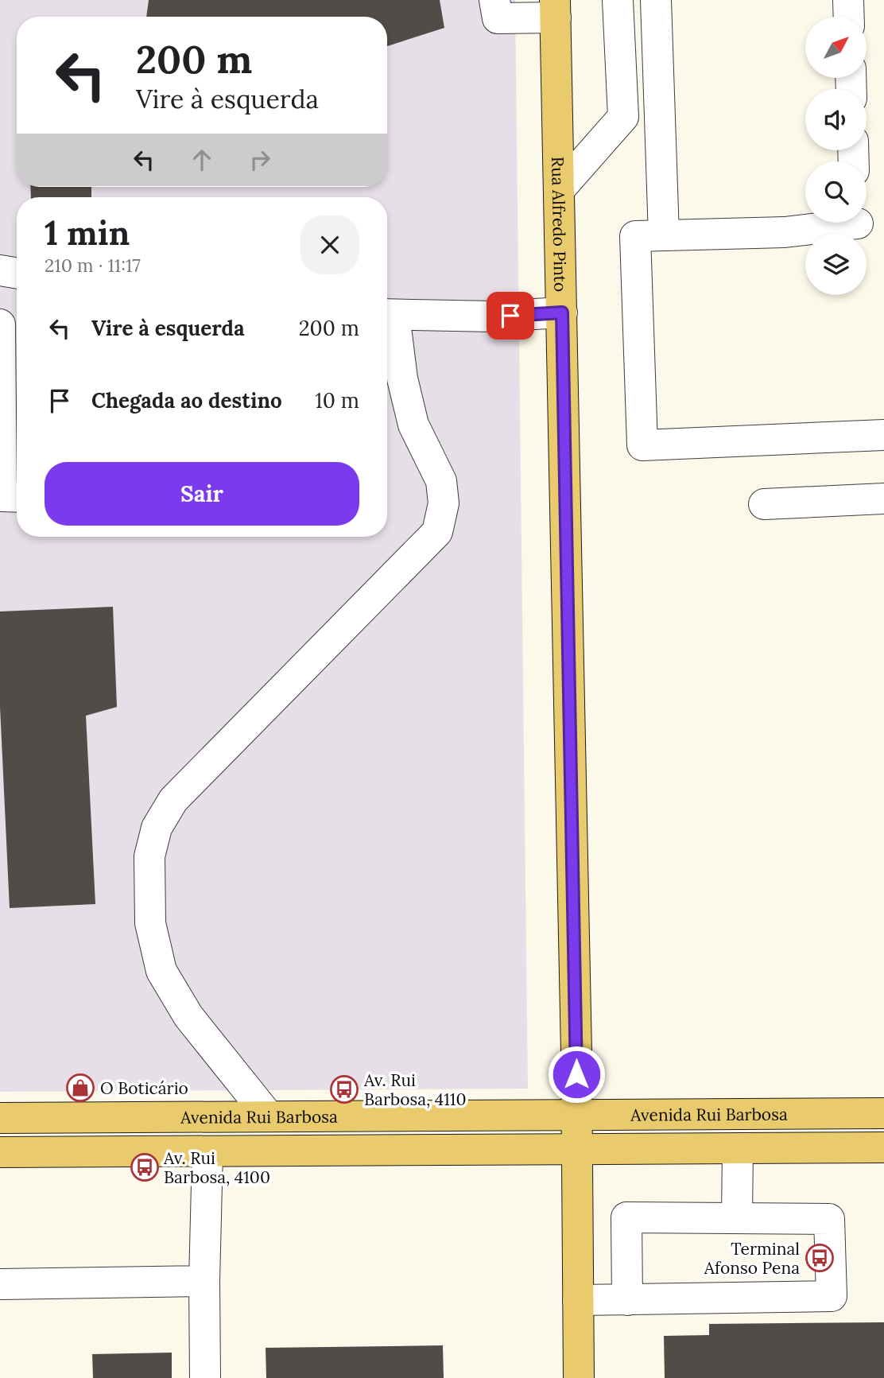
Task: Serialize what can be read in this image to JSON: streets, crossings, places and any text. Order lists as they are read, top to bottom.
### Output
{
  "streets": {
    "main road": ["Rua Alfredo Pinto", "Avenida Rui Barbosa"]
  },
  "crossings": [
    ["Rua Alfredo Pinto", "Avenida Rui Barbosa"]
  ],
  "places": {
    "shop": ["O Boticário"],
    "bus stop": ["Av. Rui Barbosa, 4110", "Av. Rui Barbosa, 4100", "Terminal Afonso Pena"]
  },
  "north": "top right",
  "page": {
    "turn": ["200 m", "Vire à esquerda"],
    "heading": ["1 min", "210 m · 11:17"],
    "list": [
      {
        "name": "Vire à esquerda",
        "value": "200 m"
      },
      {
        "name": "Chegada ao destino",
        "value": "10 m"
      }
    ],
    "buttons": "Sair"
  }
}
